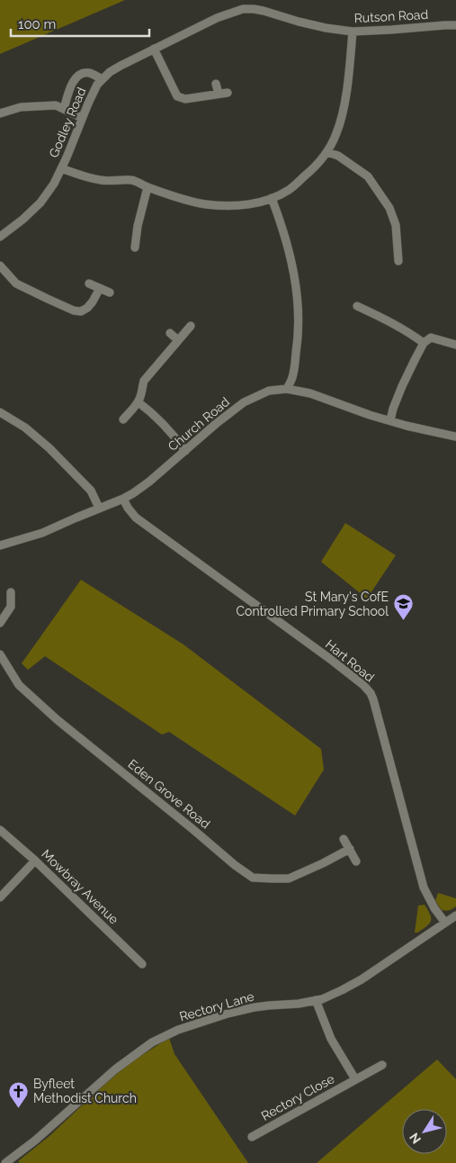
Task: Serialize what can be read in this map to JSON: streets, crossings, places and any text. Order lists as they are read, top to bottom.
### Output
{
  "streets": {
    "street": [
      "Rutson Road",
      "Godley Road",
      "Church Road",
      "Hart Road",
      "Eden Grove Road",
      "Mowbray Avenue",
      "Rectory Lane",
      "Rectory Close"
    ]
  },
  "crossings": [
    ["Rutson Road", "Godley Road"],
    ["Church Road", "Hart Road"],
    ["Hart Road", "Rectory Lane"],
    ["Rectory Lane", "Rectory Close"]
  ],
  "places": {
    "school or university": ["St Mary's CofE Controlled Primary School"],
    "church": ["Byfleet Methodist Church"]
  },
  "scale_bar": "100 m",
  "north": "bottom left"
}
